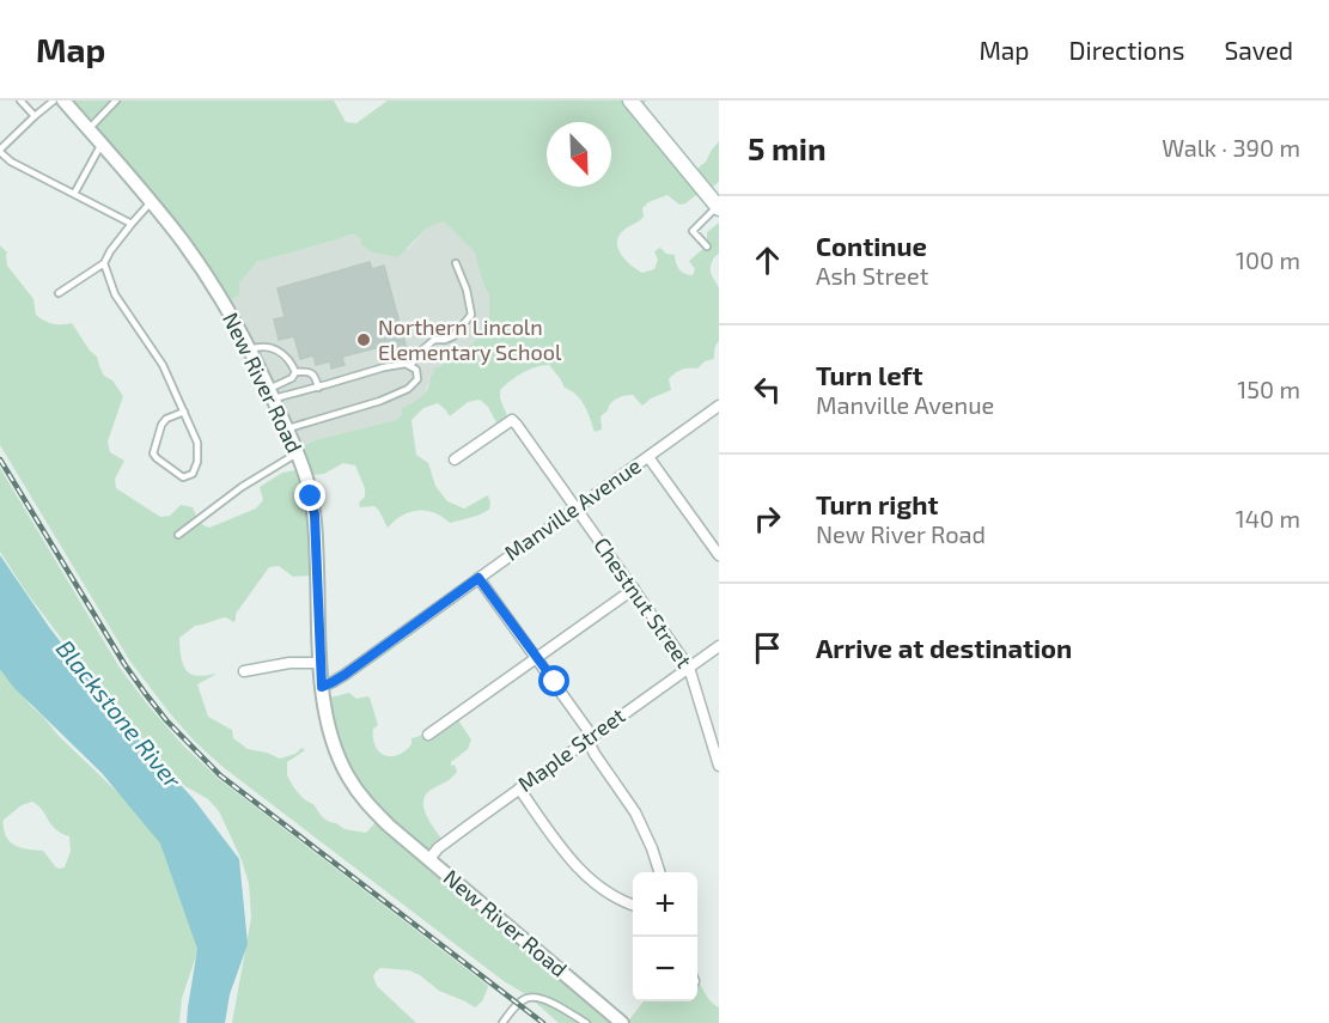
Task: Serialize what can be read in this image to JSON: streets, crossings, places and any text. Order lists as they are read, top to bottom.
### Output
{
  "streets": {
    "street": [
      "New River Road",
      "Manville Avenue",
      "Chestnut Street",
      "Maple Street"
    ]
  },
  "crossings": [
    ["New River Road", "Manville Avenue"],
    ["New River Road", "Maple Street"],
    ["Manville Avenue", "Chestnut Street"],
    ["Chestnut Street", "Maple Street"]
  ],
  "water": ["Blackstone River"],
  "places": ["Northern Lincoln Elementary School"],
  "north": "bottom right",
  "page": {
    "header": "Map",
    "nav": ["Map", "Directions", "Saved"],
    "heading": ["5 min", "Walk · 390 m"],
    "list": [
      ["Continue", "Ash Street", "100 m"],
      ["Turn left", "Manville Avenue", "150 m"],
      ["Turn right", "New River Road", "140 m"],
      "Arrive at destination"
    ],
    "map_buttons": ["+", "−"]
  }
}
